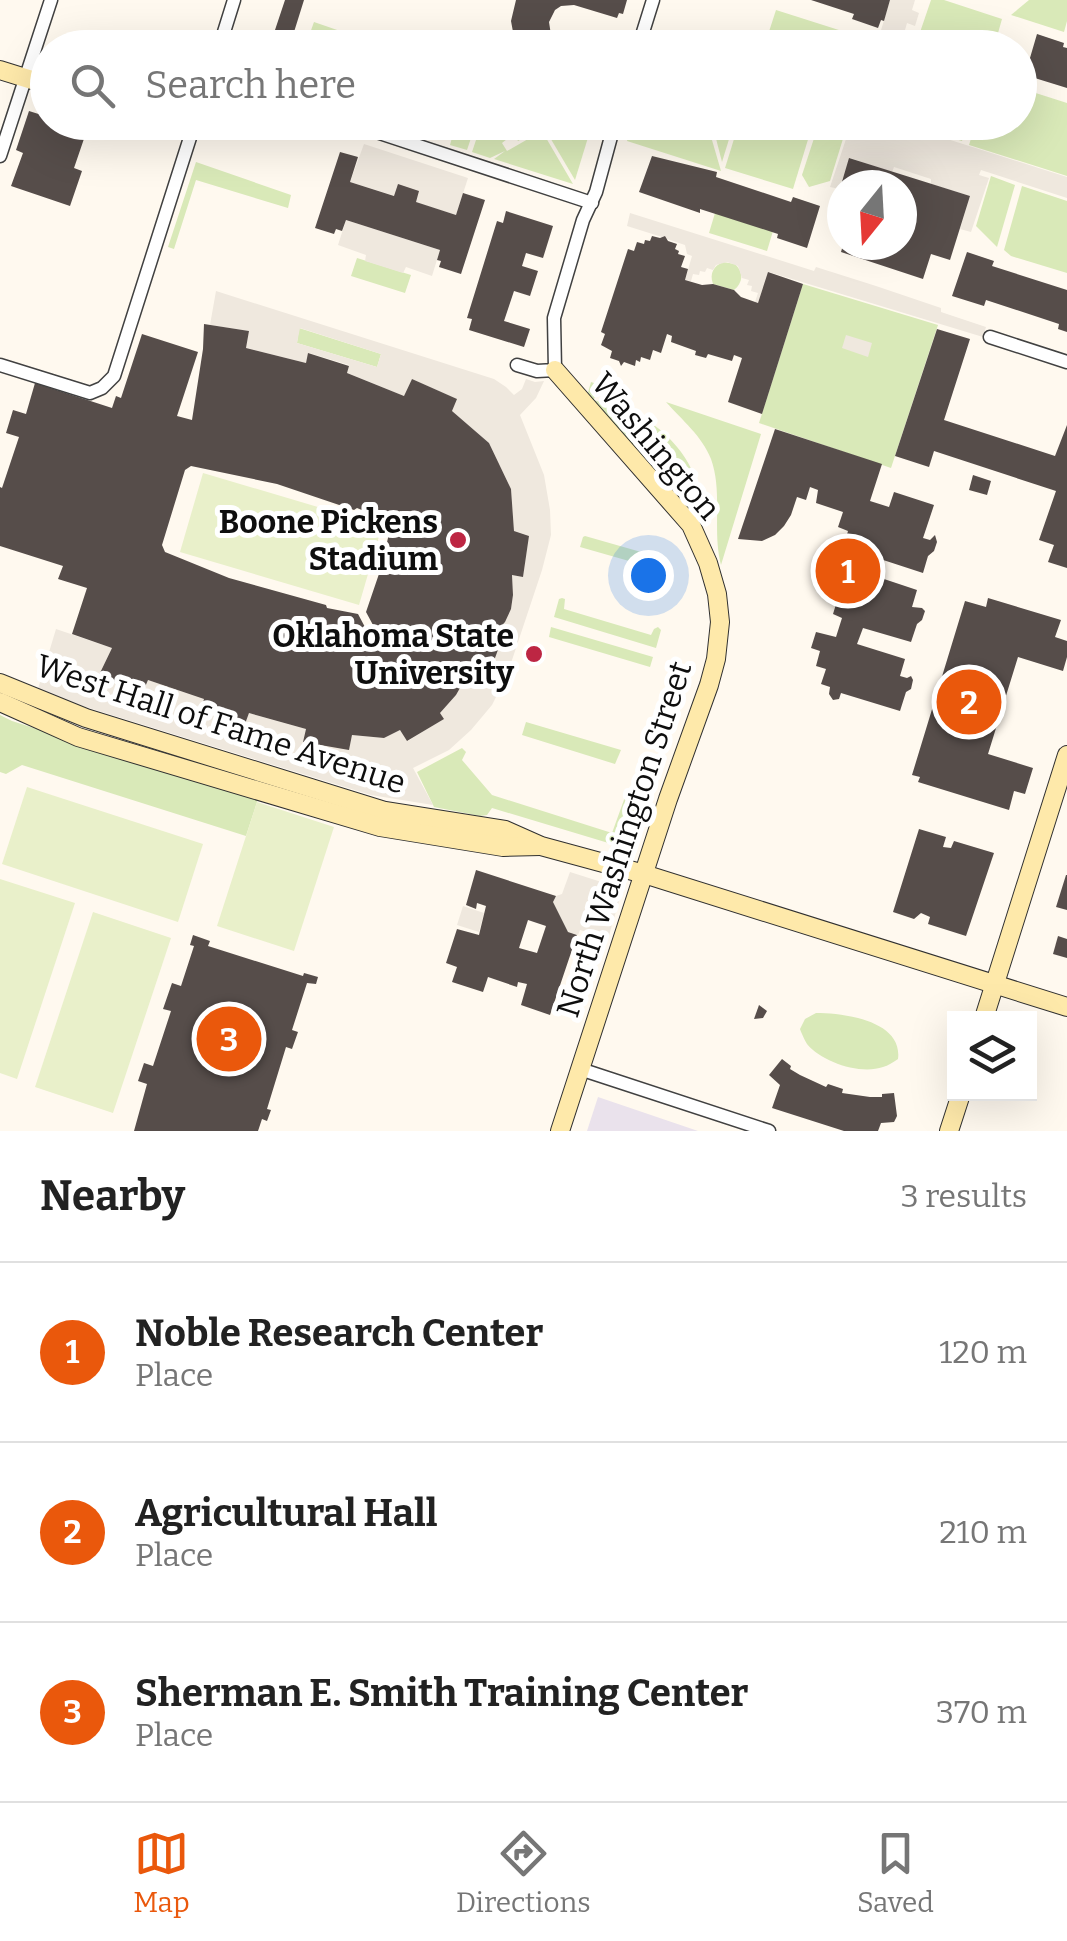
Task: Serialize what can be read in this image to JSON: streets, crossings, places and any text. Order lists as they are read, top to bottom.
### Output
{
  "streets": {
    "main road": ["Washington", "West Hall of Fame Avenue", "North Washington Street"]
  },
  "crossings": [
    ["Washington", "North Washington Street"],
    ["West Hall of Fame Avenue", "North Washington Street"]
  ],
  "places": ["Boone Pickens Stadium", "Oklahoma State University"],
  "north": "bottom",
  "page": {
    "search": "Search here",
    "pins": ["1", "2", "3"],
    "heading": ["Nearby", "3 results"],
    "list": [
      {
        "mark": "1",
        "name": "Noble Research Center",
        "note": "Place",
        "value": "120 m"
      },
      {
        "mark": "2",
        "name": "Agricultural Hall",
        "note": "Place",
        "value": "210 m"
      },
      {
        "mark": "3",
        "name": "Sherman E. Smith Training Center",
        "note": "Place",
        "value": "370 m"
      }
    ],
    "nav": ["Map", "Directions", "Saved"]
  }
}
